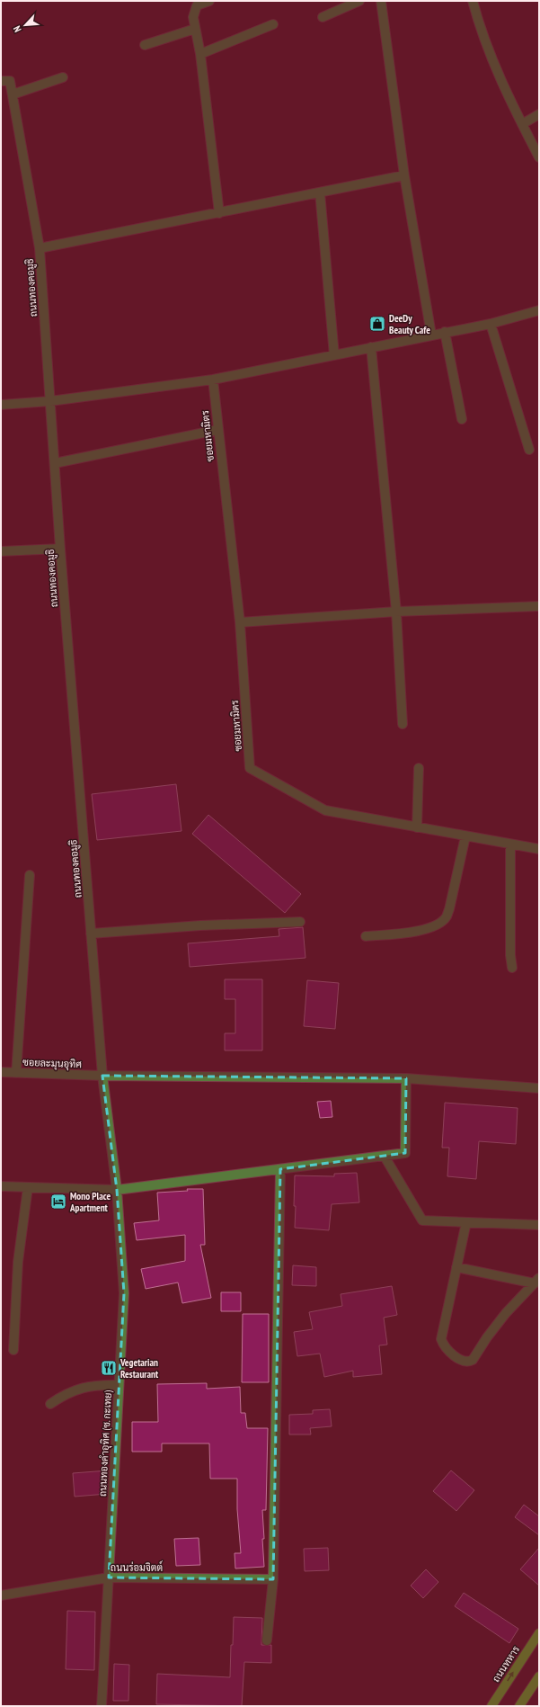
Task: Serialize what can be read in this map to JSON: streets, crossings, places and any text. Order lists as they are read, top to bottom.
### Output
{
  "streets": {
    "main road": ["ถนนทหาร"],
    "street": [
      "ถนนทองคอมูธิ",
      "ซอยมหามิตร",
      "ซอยละมุนอุทิศ",
      "ถนนทองคำอุทิศ (ซ. กะเทย)",
      "ถนนร่อมจิตต์"
    ]
  },
  "crossings": [
    ["ถนนทองคอมูธิ", "ซอยละมุนอุทิศ"],
    ["ถนนทองคอมูธิ", "ถนนทองคำอุทิศ (ซ. กะเทย)"],
    ["ซอยละมุนอุทิศ", "ถนนทองคำอุทิศ (ซ. กะเทย)"],
    ["ถนนทองคำอุทิศ (ซ. กะเทย)", "ถนนร่อมจิตต์"]
  ],
  "places": {
    "shop": ["DeeDy Beauty Cafe"],
    "hotel": ["Mono Place Apartment"],
    "restaurant": ["Vegetarian Restaurant"]
  },
  "north": "bottom left"
}
